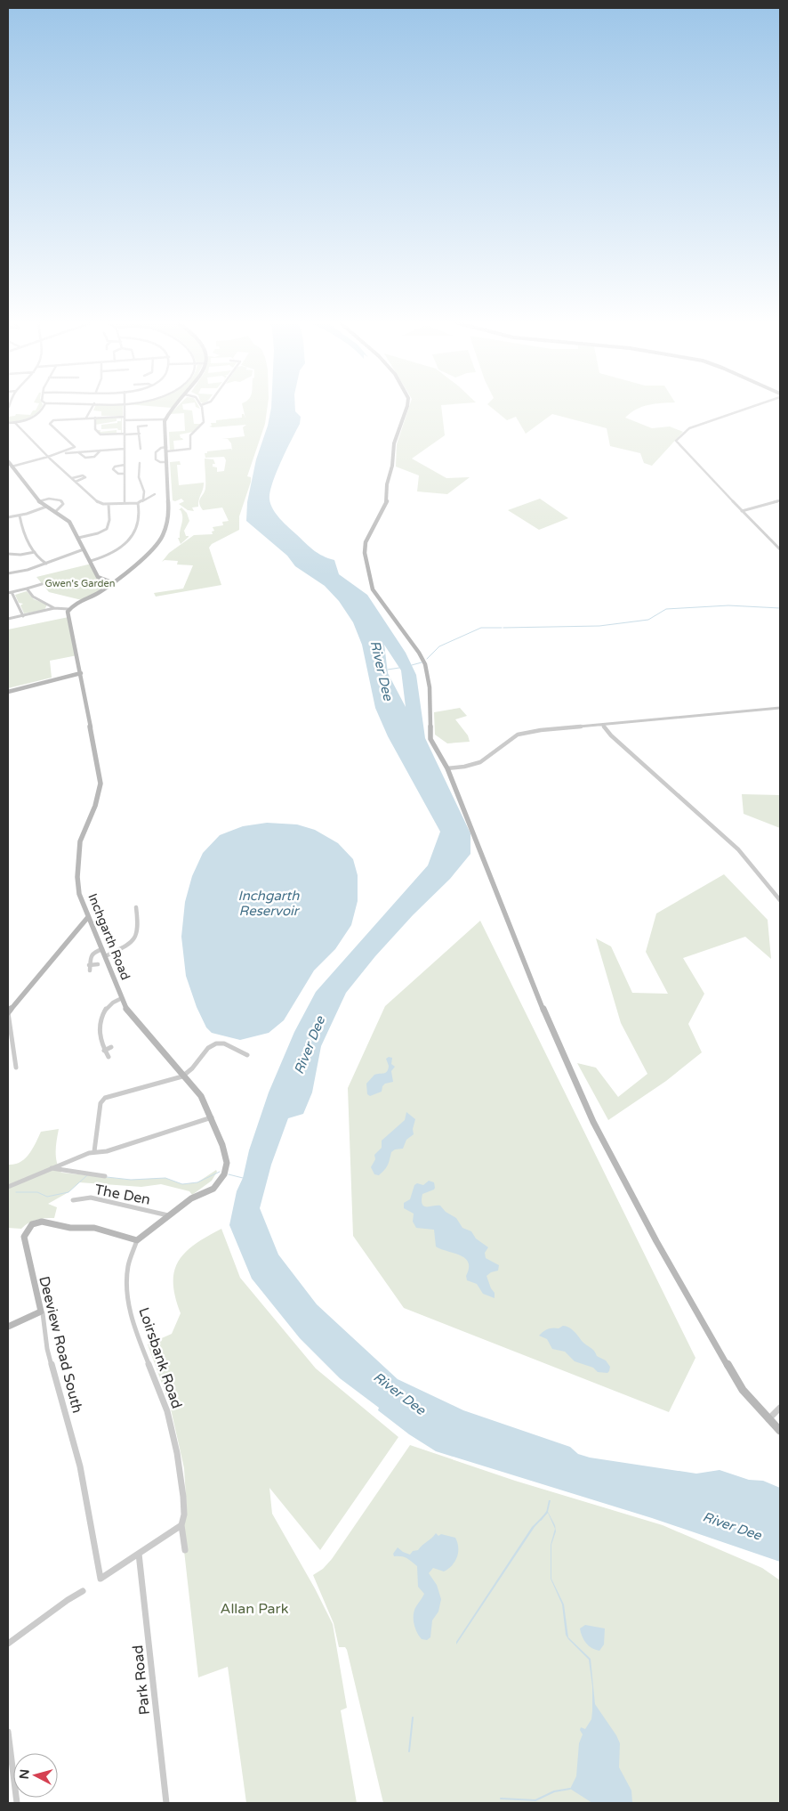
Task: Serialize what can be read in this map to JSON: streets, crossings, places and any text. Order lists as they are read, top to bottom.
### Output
{
  "streets": {
    "street": [
      "Inchgarth Road",
      "The Den",
      "Deeview Road South",
      "Loirsbank Road",
      "Park Road"
    ]
  },
  "crossings": [
    ["Inchgarth Road", "The Den"],
    ["Deeview Road South", "Loirsbank Road"],
    ["Deeview Road South", "Park Road"]
  ],
  "water": ["River Dee", "Inchgarth Reservoir"],
  "parks": ["Gwen's Garden", "Allan Park"],
  "north": "left"
}
